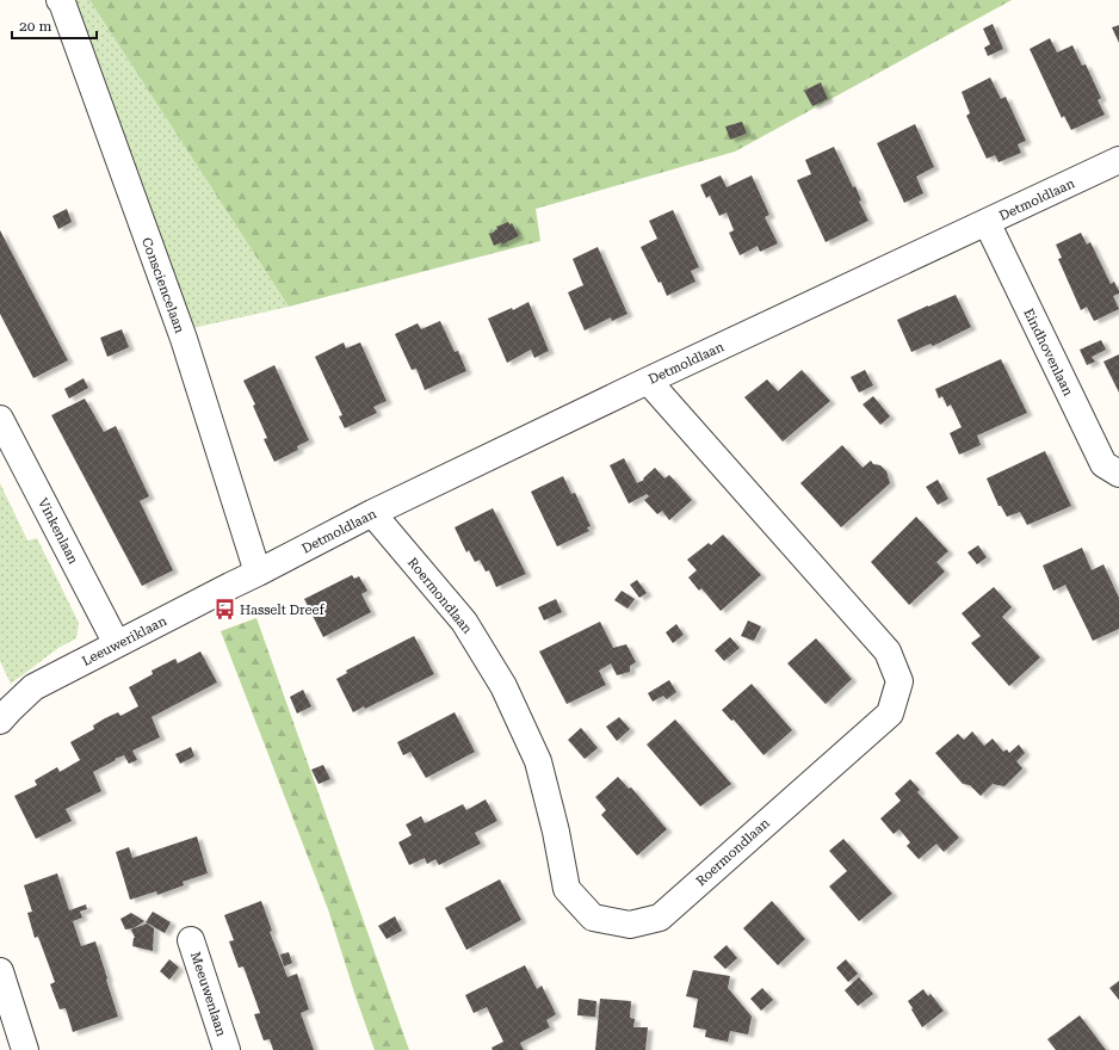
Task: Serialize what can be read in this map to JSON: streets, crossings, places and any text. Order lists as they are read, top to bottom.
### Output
{
  "streets": {
    "street": [
      "Detmoldlaan",
      "Consciencelaan",
      "Eindhovenlaan",
      "Vinkenlaan",
      "Roermondlaan",
      "Leeuweriklaan",
      "Meeuwenlaan"
    ]
  },
  "crossings": [
    ["Detmoldlaan", "Consciencelaan"],
    ["Detmoldlaan", "Eindhovenlaan"],
    ["Detmoldlaan", "Roermondlaan"],
    ["Detmoldlaan", "Leeuweriklaan"],
    ["Consciencelaan", "Leeuweriklaan"],
    ["Vinkenlaan", "Leeuweriklaan"]
  ],
  "places": {
    "bus stop": ["Hasselt Dreef"]
  },
  "scale_bar": "20 m"
}
